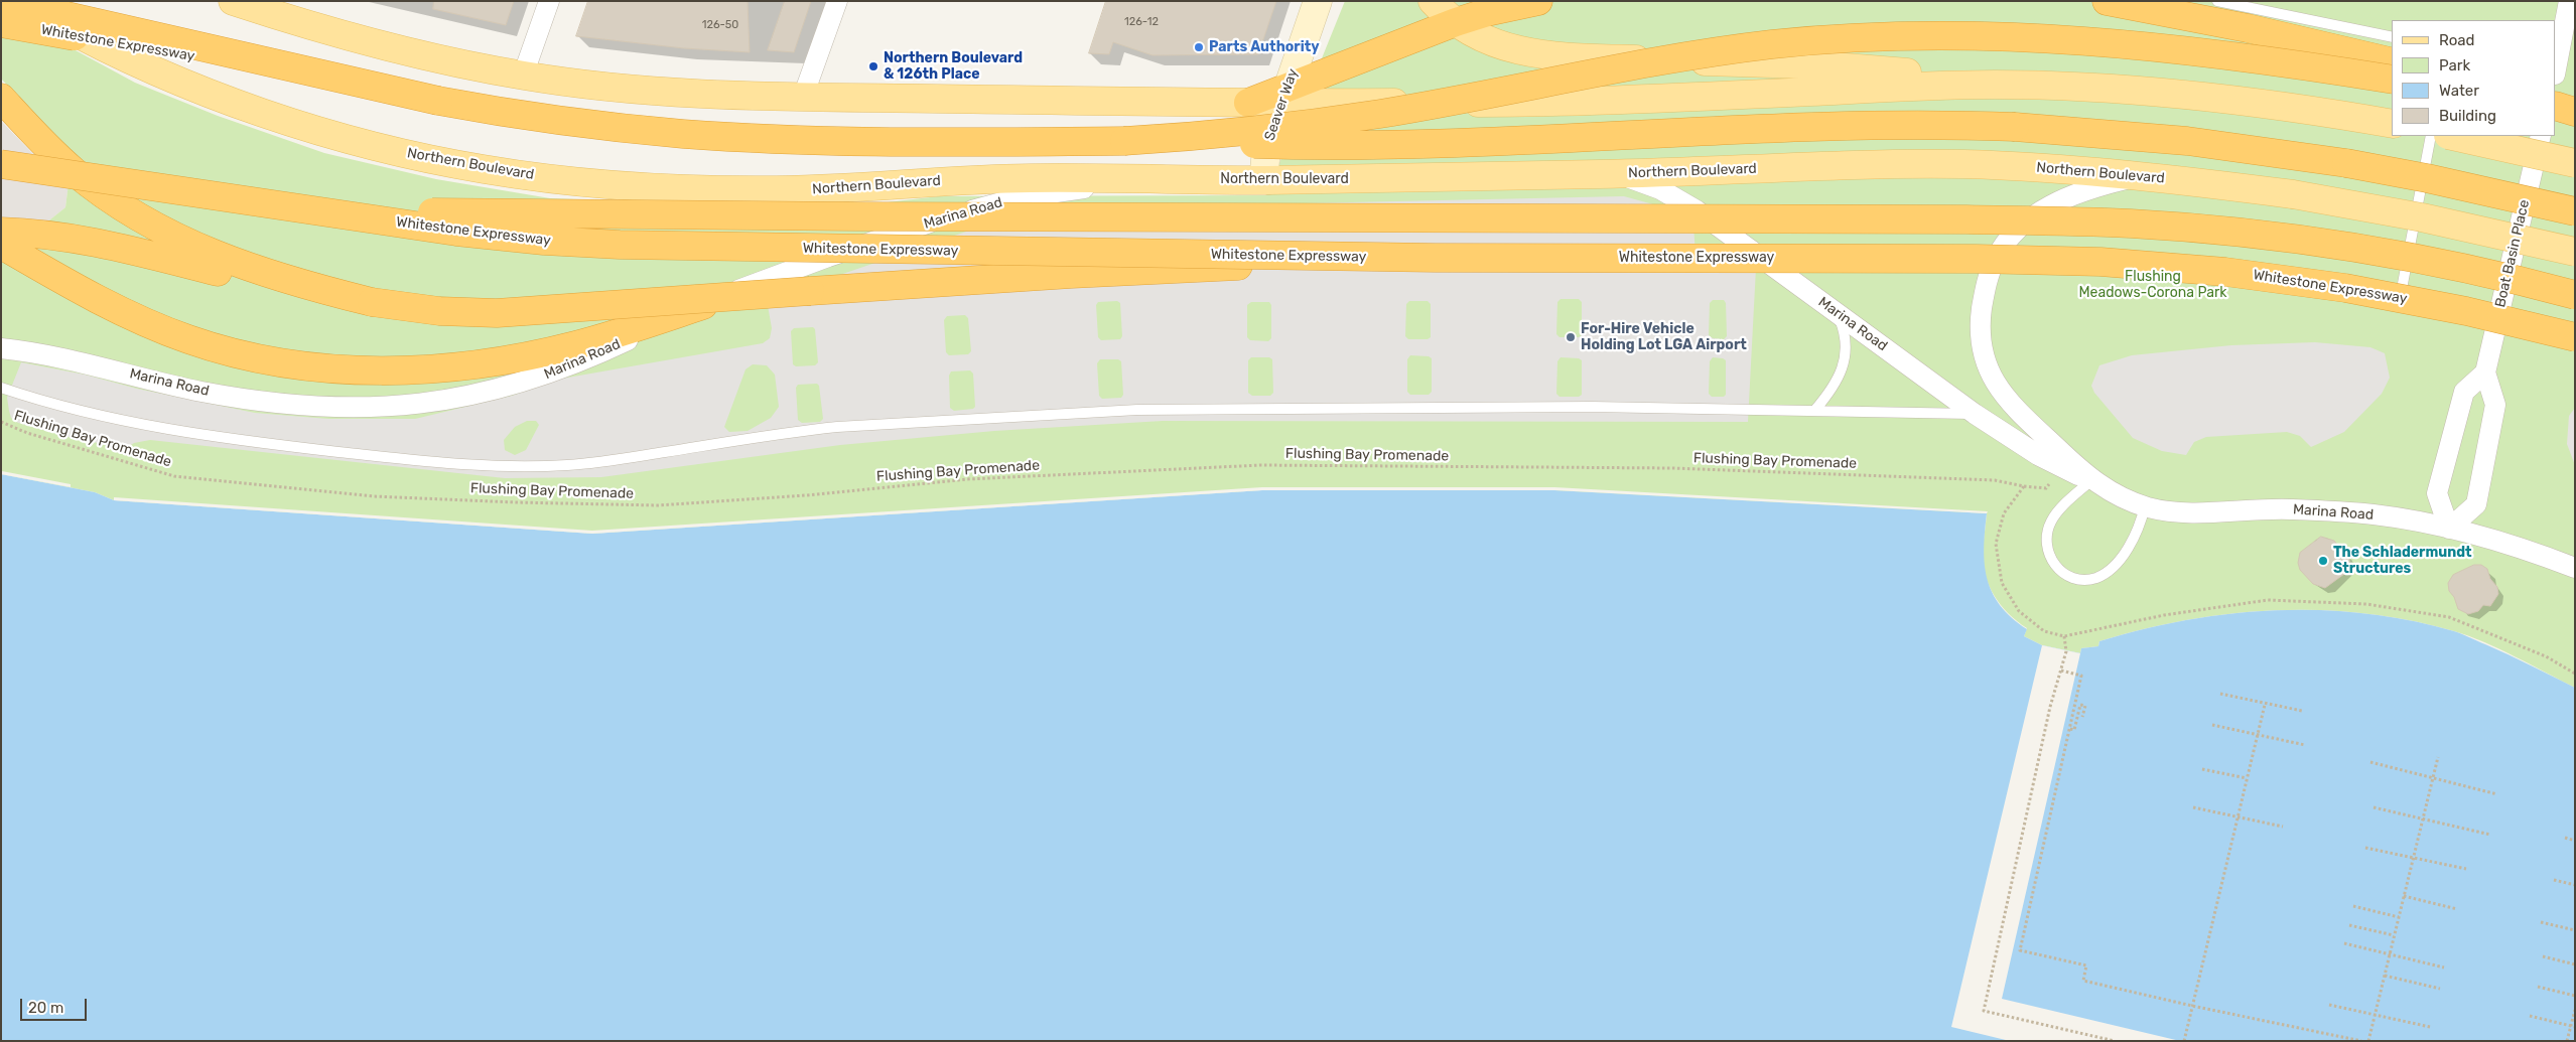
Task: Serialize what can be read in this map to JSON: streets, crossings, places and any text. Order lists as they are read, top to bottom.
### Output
{
  "streets": {
    "highway": ["Whitestone Expressway"],
    "main road": ["Seaver Way", "Northern Boulevard"],
    "street": ["Marina Road", "Boat Basin Place"],
    "path": ["Flushing Bay Promenade"]
  },
  "crossings": [
    ["Seaver Way", "Northern Boulevard"],
    ["Northern Boulevard", "Marina Road"]
  ],
  "parks": ["Flushing Meadows-Corona Park"],
  "places": [
    "Parts Authority",
    "Northern Boulevard & 126th Place",
    "For-Hire Vehicle Holding Lot LGA Airport",
    "The Schladermundt Structures"
  ],
  "house_numbers": ["126-12", "126-50"],
  "legend": [
    "Road",
    "Park",
    "Water",
    "Building"
  ],
  "scale_bar": "20 m"
}
